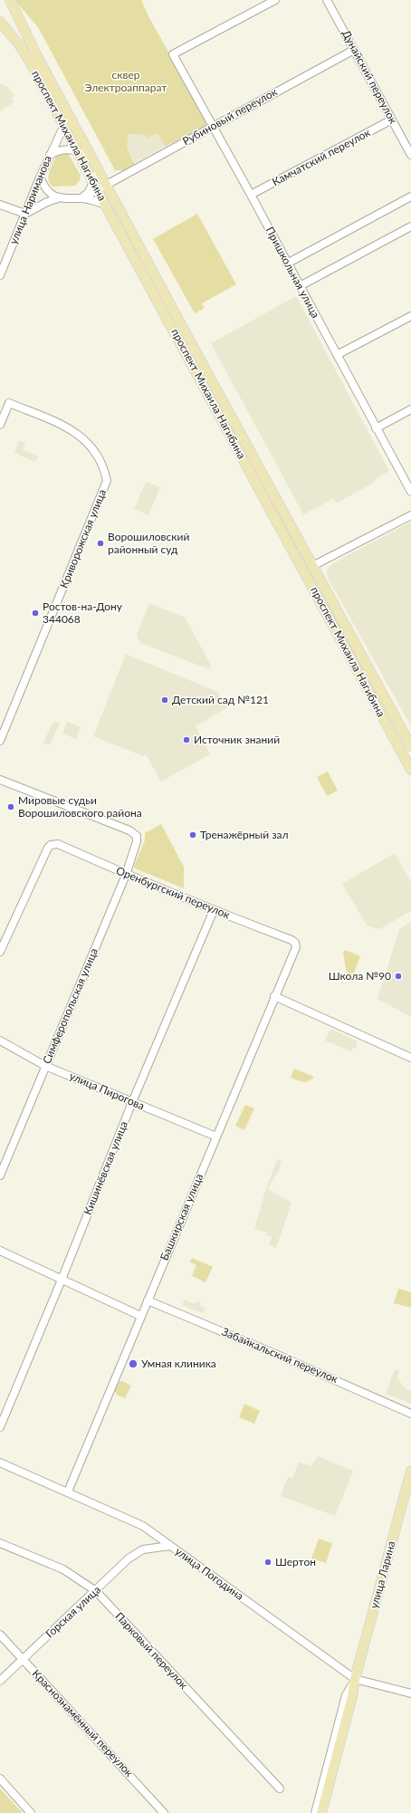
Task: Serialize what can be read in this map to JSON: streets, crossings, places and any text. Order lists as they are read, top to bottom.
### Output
{
  "streets": {
    "main road": ["проспект Михаила Нагибина", "улица Ларина"],
    "street": [
      "Дунайский переулок",
      "Рубиновый переулок",
      "Камчатский переулок",
      "улица Нариманова",
      "Пришкольная улица",
      "Криворожская улица",
      "Оренбургский переулок",
      "Симферопольская улица",
      "улица Пирогова",
      "Кишинёвская улица",
      "Башкирская улица",
      "Забайкальский переулок",
      "улица Погодина",
      "Горская улица",
      "Парковый переулок",
      "Краснознамённый переулок"
    ]
  },
  "crossings": [
    ["Дунайский переулок", "Рубиновый переулок"],
    ["Дунайский переулок", "Камчатский переулок"],
    ["Рубиновый переулок", "проспект Михаила Нагибина"],
    ["Рубиновый переулок", "улица Нариманова"],
    ["Рубиновый переулок", "Пришкольная улица"],
    ["проспект Михаила Нагибина", "улица Нариманова"],
    ["Камчатский переулок", "Пришкольная улица"],
    ["Оренбургский переулок", "Симферопольская улица"],
    ["Оренбургский переулок", "Кишинёвская улица"],
    ["Оренбургский переулок", "Башкирская улица"],
    ["Симферопольская улица", "улица Пирогова"],
    ["улица Пирогова", "Кишинёвская улица"],
    ["улица Пирогова", "Башкирская улица"],
    ["Башкирская улица", "Забайкальский переулок"],
    ["Башкирская улица", "улица Погодина"],
    ["улица Погодина", "улица Ларина"],
    ["улица Погодина", "Горская улица"],
    ["Горская улица", "Парковый переулок"],
    ["Горская улица", "Краснознамённый переулок"]
  ],
  "parks": ["cквер Электроаппарат"],
  "places": [
    "Ворошиловский районный суд",
    "Ростов-на-Дону 344068",
    "Детский сад №121",
    "Источник знаний",
    "Мировые судьи Ворошиловского района",
    "Тренажёрный зал",
    "Школа №90",
    "Умная клиника",
    "Шертон"
  ]
}
